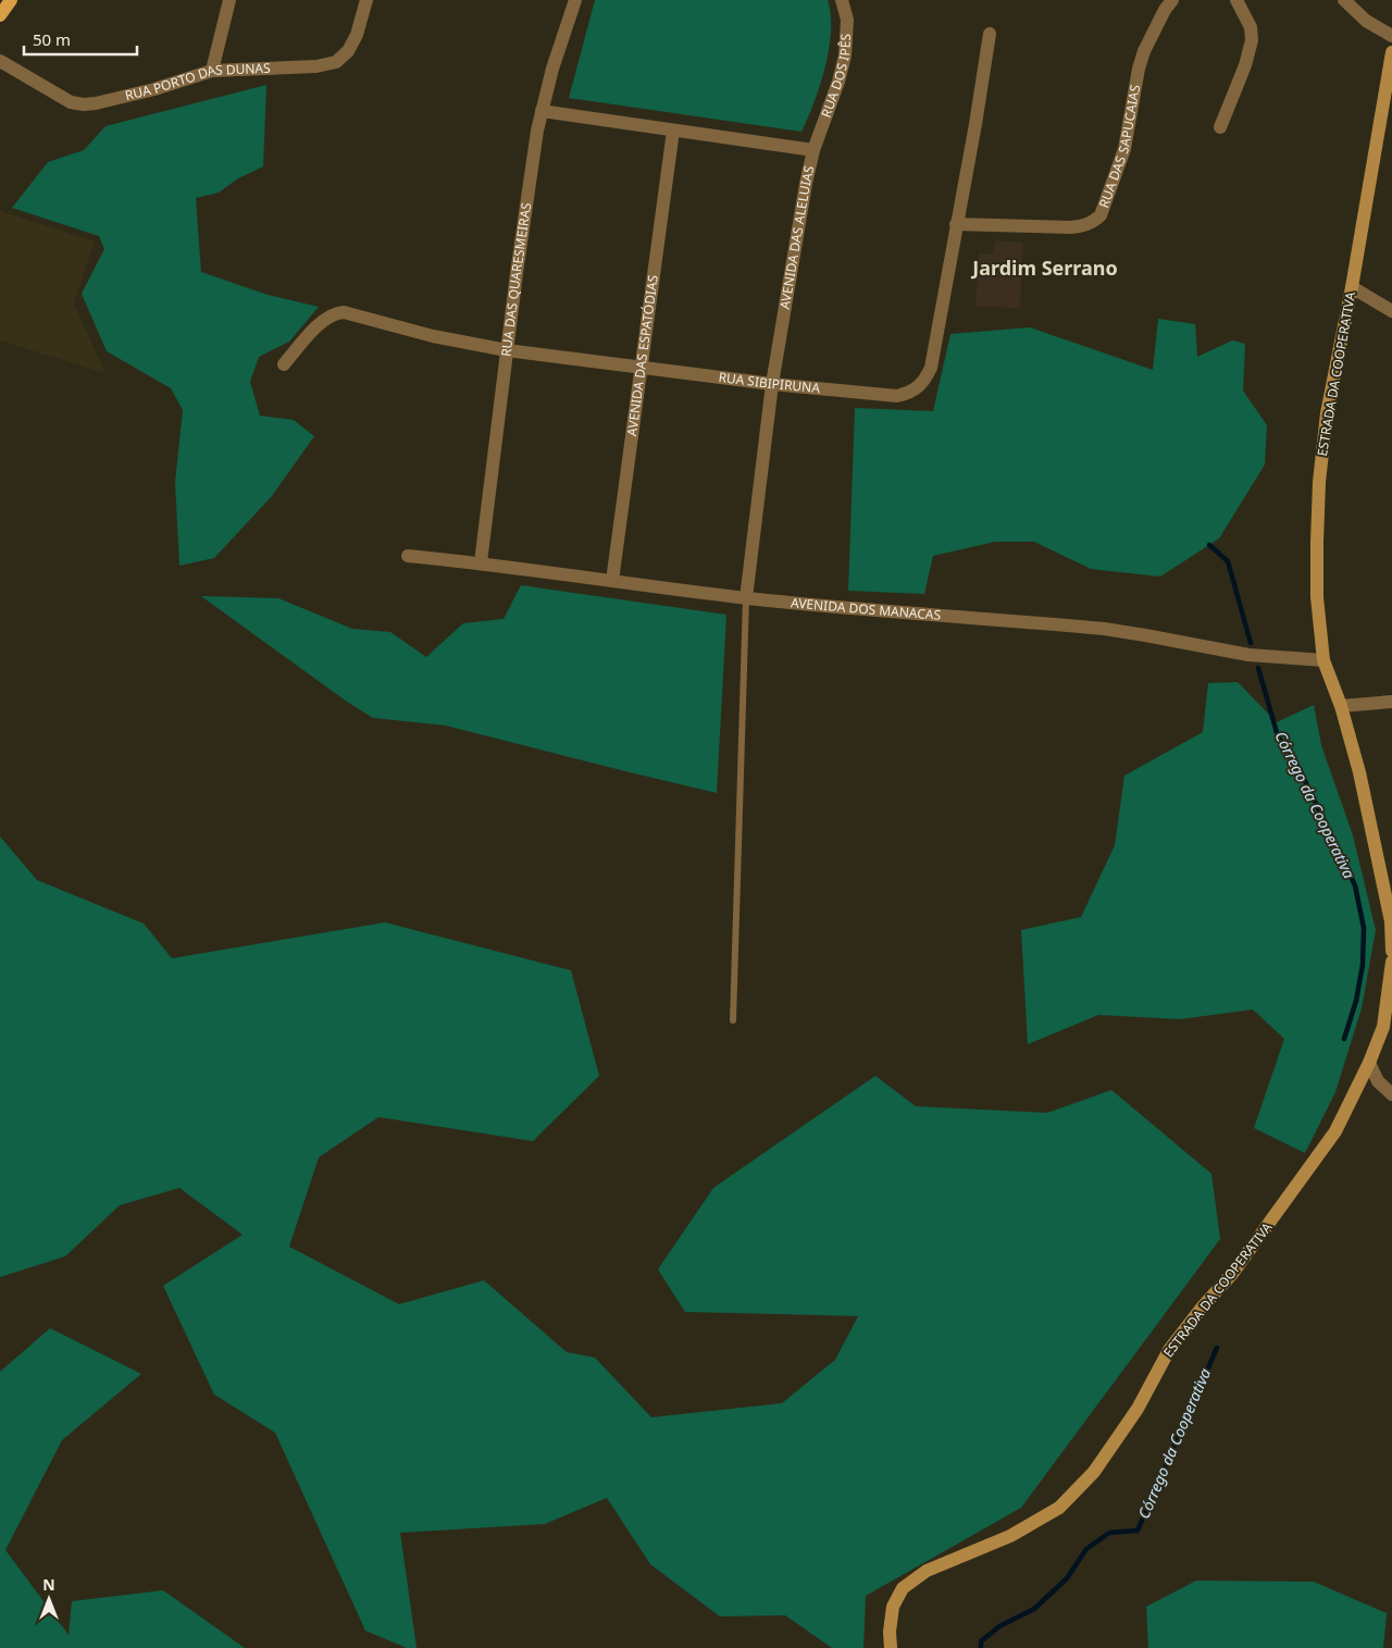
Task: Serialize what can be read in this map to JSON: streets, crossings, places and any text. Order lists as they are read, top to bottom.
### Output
{
  "streets": {
    "main road": ["ESTRADA DA COOPERATIVA"],
    "street": [
      "RUA DOS IPÊS",
      "RUA PORTO DAS DUNAS",
      "RUA DAS SAPUCAIAS",
      "AVENIDA DAS ALELUIAS",
      "RUA DAS QUARESMEIRAS",
      "AVENIDA DAS ESPATÓDIAS",
      "RUA SIBIPIRUNA",
      "AVENIDA DOS MANACAS"
    ]
  },
  "crossings": [
    ["RUA DOS IPÊS", "AVENIDA DAS ALELUIAS"],
    ["RUA DAS SAPUCAIAS", "RUA SIBIPIRUNA"],
    ["AVENIDA DAS ALELUIAS", "RUA DAS QUARESMEIRAS"],
    ["AVENIDA DAS ALELUIAS", "AVENIDA DAS ESPATÓDIAS"],
    ["AVENIDA DAS ALELUIAS", "RUA SIBIPIRUNA"],
    ["AVENIDA DAS ALELUIAS", "AVENIDA DOS MANACAS"],
    ["RUA DAS QUARESMEIRAS", "RUA SIBIPIRUNA"],
    ["RUA DAS QUARESMEIRAS", "AVENIDA DOS MANACAS"],
    ["AVENIDA DAS ESPATÓDIAS", "RUA SIBIPIRUNA"],
    ["AVENIDA DAS ESPATÓDIAS", "AVENIDA DOS MANACAS"],
    ["ESTRADA DA COOPERATIVA", "AVENIDA DOS MANACAS"]
  ],
  "districts": ["Jardim Serrano"],
  "water": ["Córrego da Cooperativa"],
  "scale_bar": "50 m",
  "north": "top"
}
